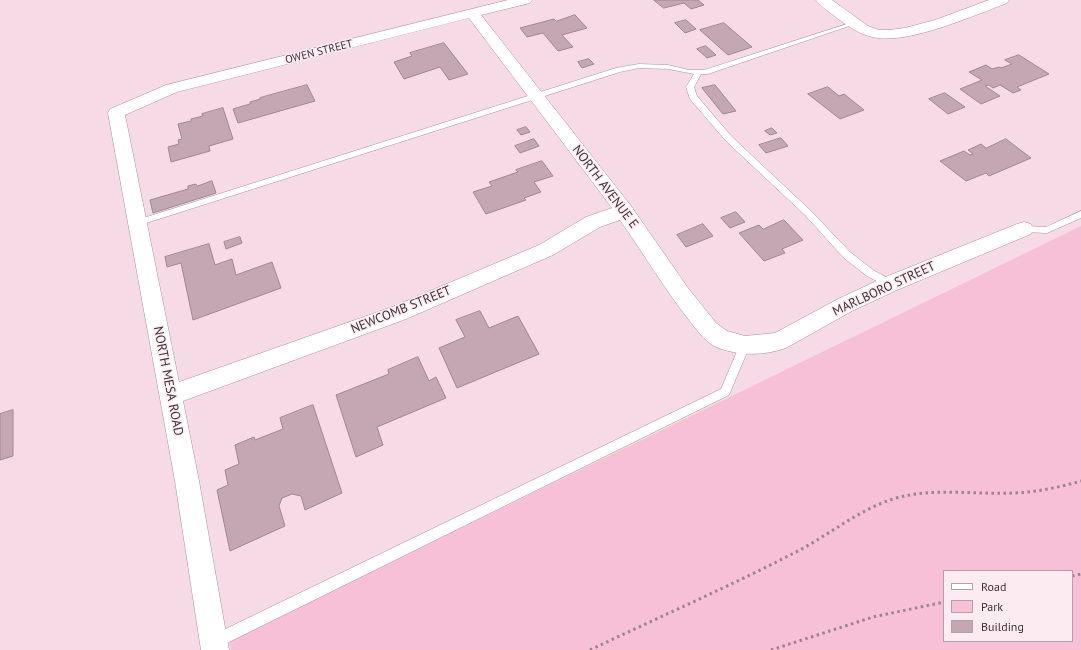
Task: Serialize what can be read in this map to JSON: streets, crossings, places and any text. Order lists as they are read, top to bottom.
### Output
{
  "streets": {
    "street": [
      "OWEN STREET",
      "NORTH AVENUE E",
      "MARLBORO STREET",
      "NEWCOMB STREET",
      "NORTH MESA ROAD"
    ]
  },
  "crossings": [
    ["OWEN STREET", "NORTH AVENUE E"],
    ["OWEN STREET", "NORTH MESA ROAD"],
    ["NORTH AVENUE E", "MARLBORO STREET"],
    ["NORTH AVENUE E", "NEWCOMB STREET"],
    ["NEWCOMB STREET", "NORTH MESA ROAD"]
  ],
  "legend": ["Road", "Park", "Building"]
}
